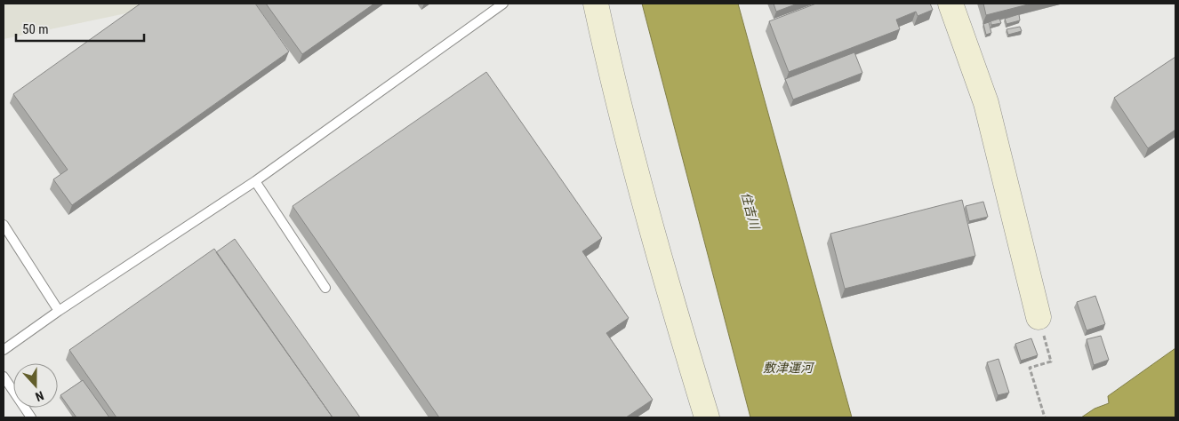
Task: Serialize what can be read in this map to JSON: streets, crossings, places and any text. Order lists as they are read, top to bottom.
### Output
{
  "water": ["住吉川", "敷津運河"],
  "scale_bar": "50 m",
  "north": "bottom"
}
